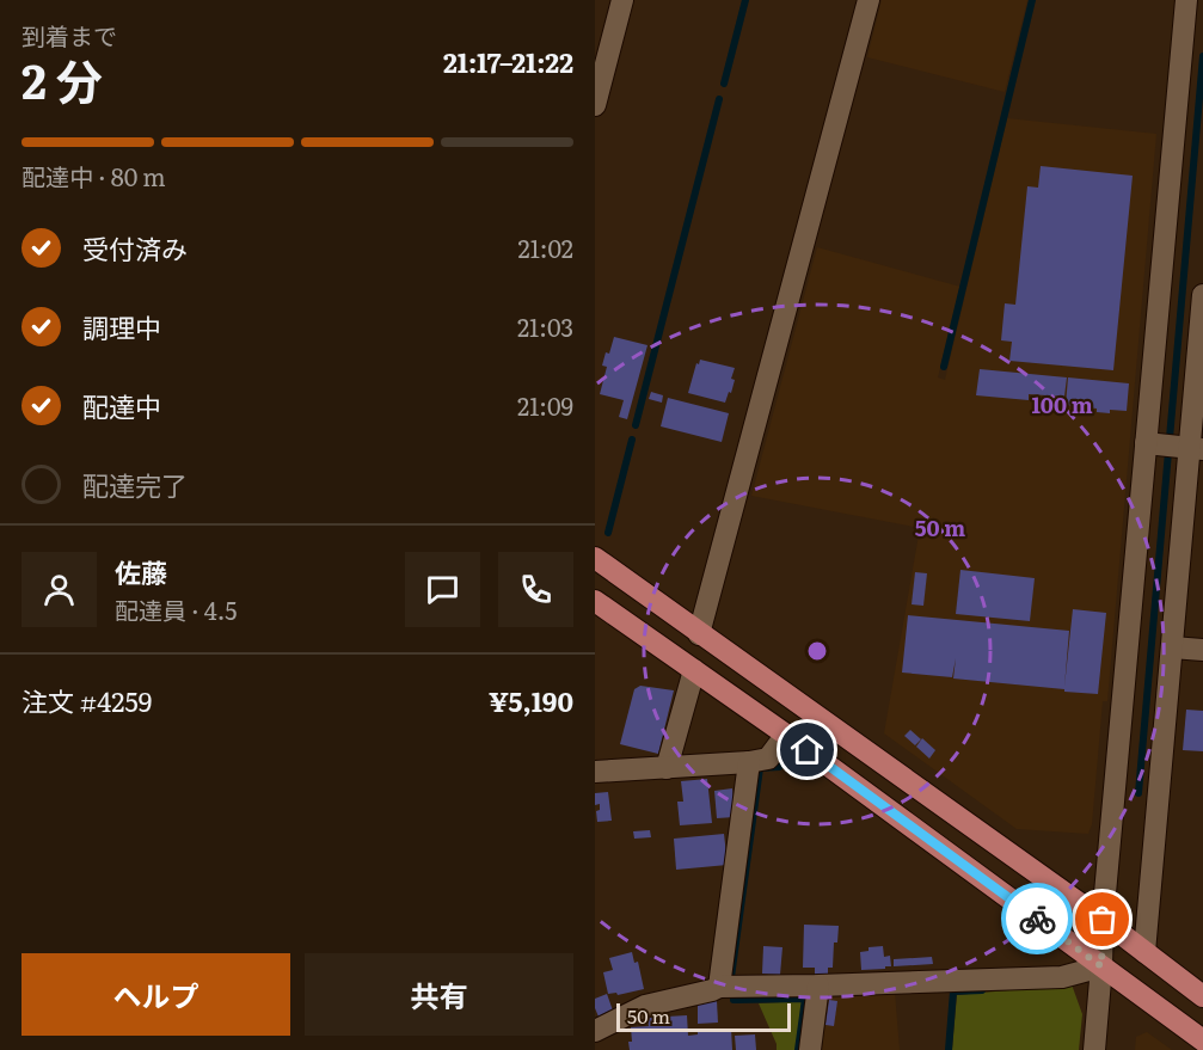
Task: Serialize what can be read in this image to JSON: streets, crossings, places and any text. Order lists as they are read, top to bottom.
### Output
{
  "scale_bar": "50 m",
  "page": {
    "heading": ["2 分", "到着まで", "21:17–21:22"],
    "panel": [
      "佐藤",
      "配達員 · 4.5",
      "注文 #4259",
      "¥5,190"
    ],
    "bar": "配達中 · 80 m",
    "list": [
      ["受付済み", "21:02"],
      ["調理中", "21:03"],
      ["配達中", "21:09"],
      "配達完了"
    ],
    "buttons": ["ヘルプ", "共有"],
    "scale": "50 m"
  },
  "rings": ["100 m", "50 m"]
}
